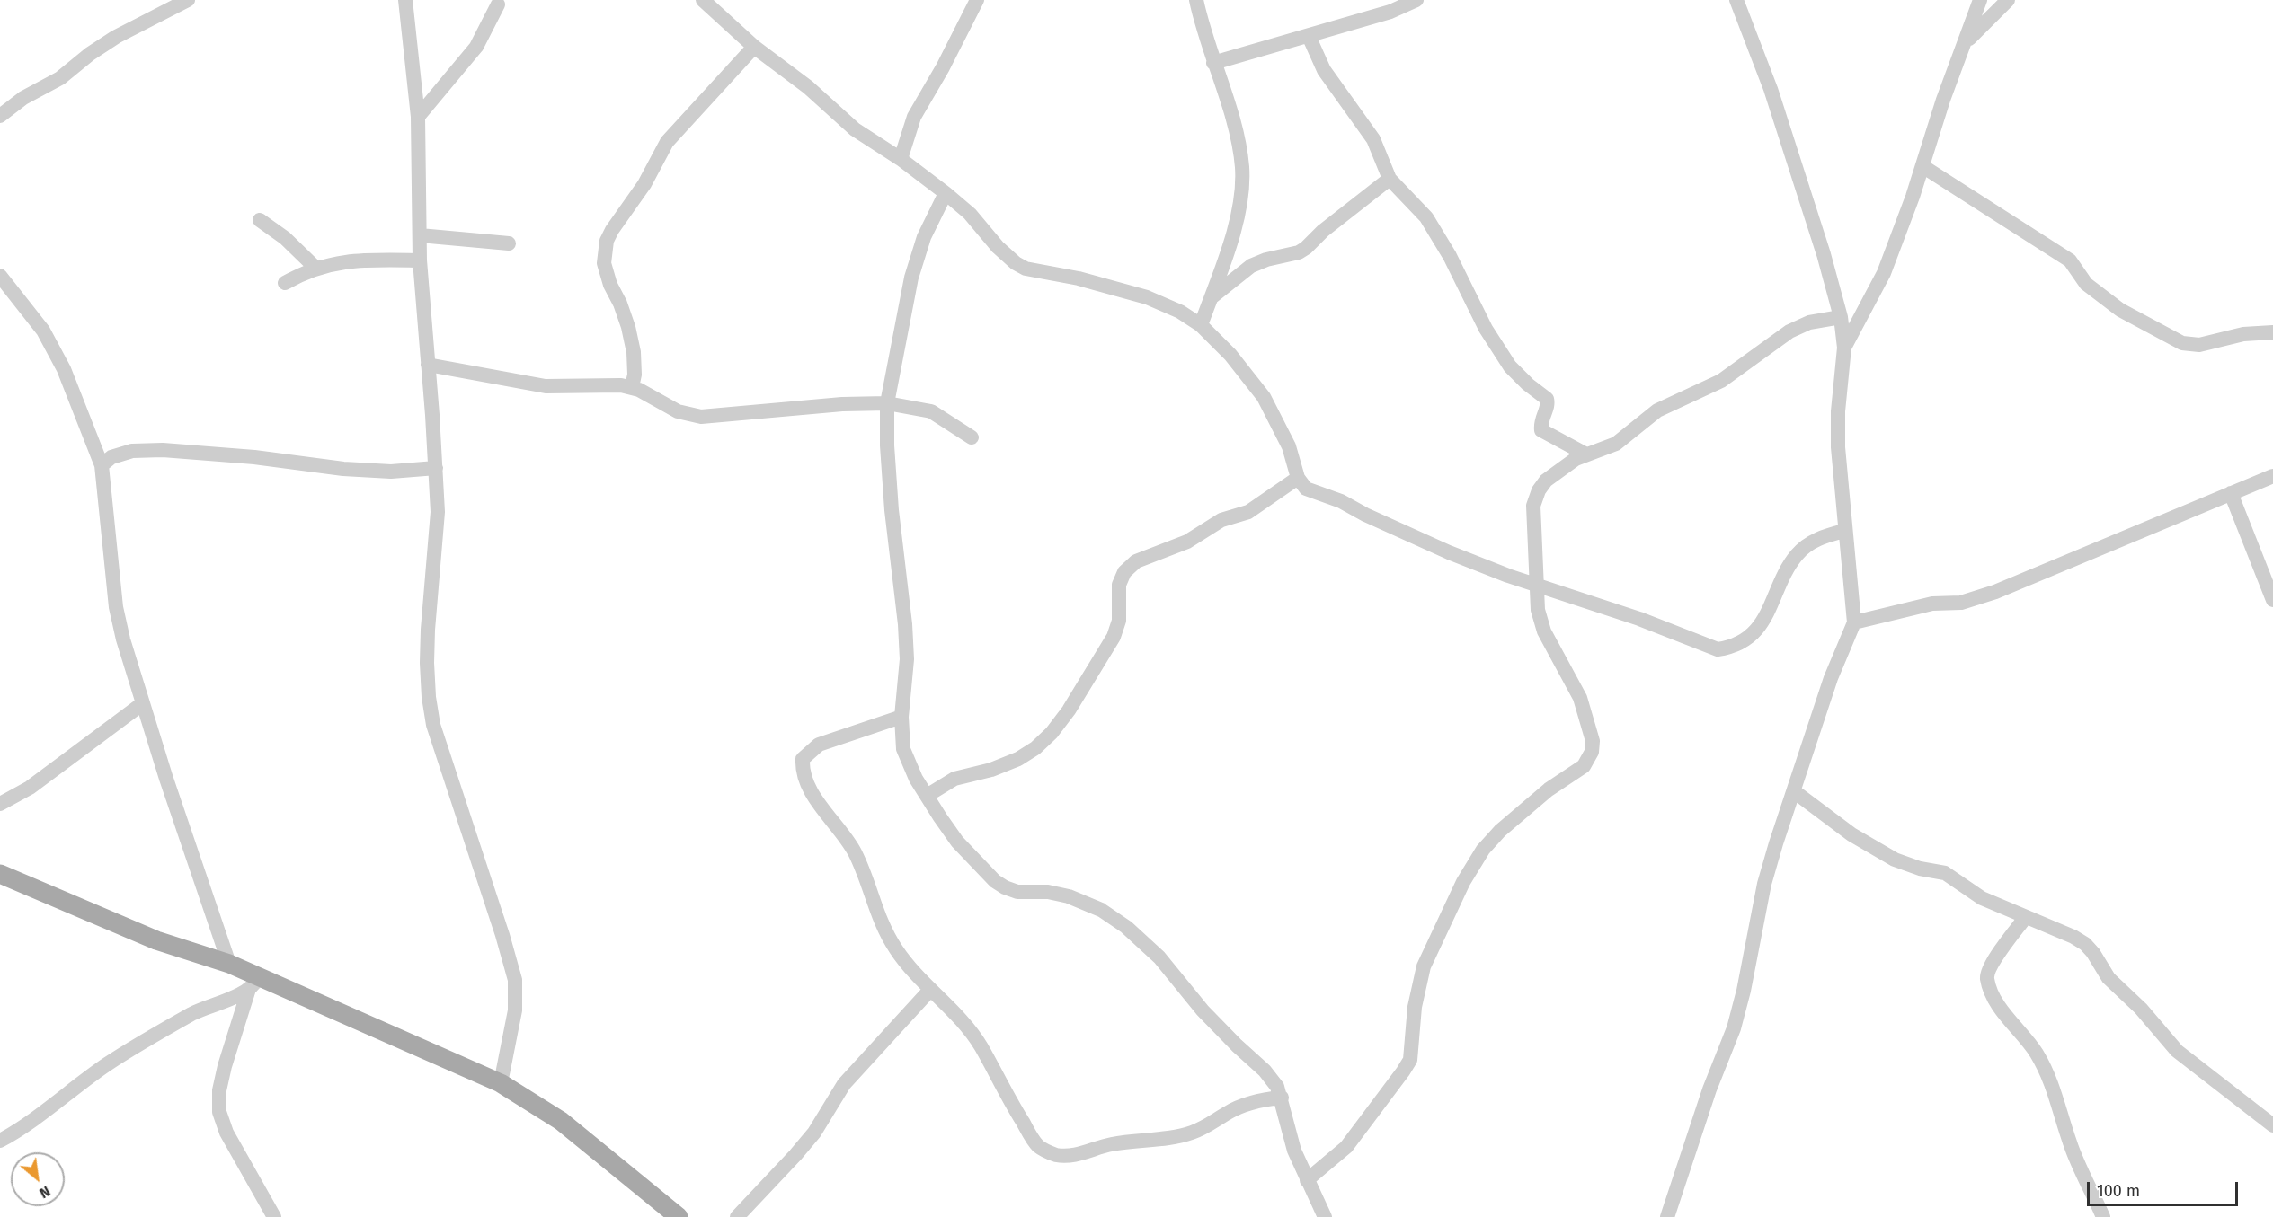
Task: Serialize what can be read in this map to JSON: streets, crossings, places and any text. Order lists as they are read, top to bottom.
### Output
{
  "scale_bar": "100 m",
  "north": "bottom right"
}
